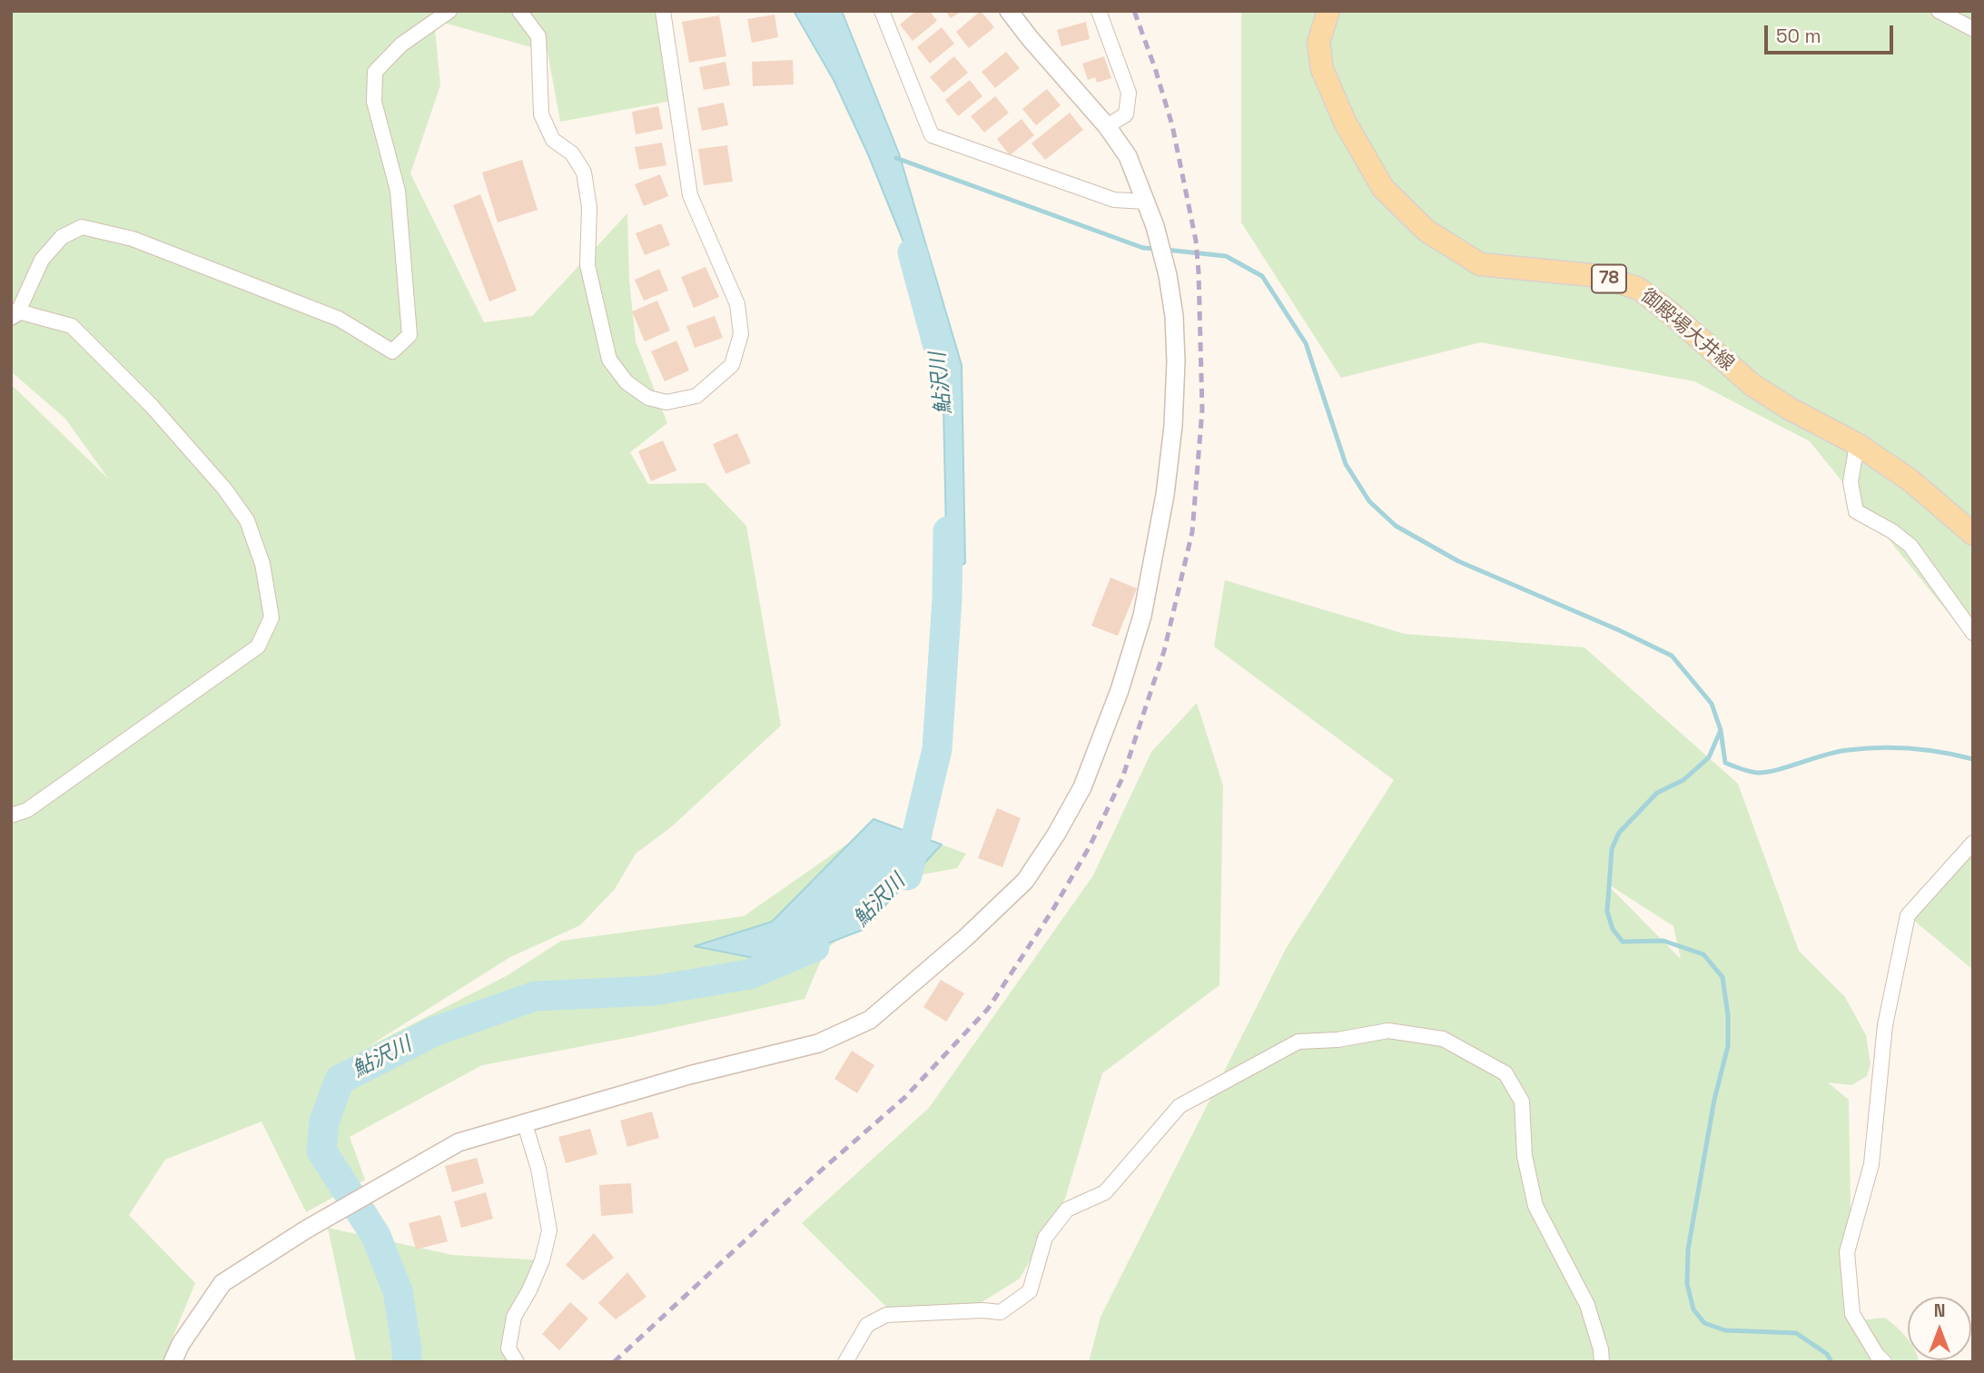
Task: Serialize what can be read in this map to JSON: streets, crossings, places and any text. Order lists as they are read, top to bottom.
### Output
{
  "streets": {
    "main road": ["78", "御殿場大井線"]
  },
  "water": ["鮎沢川"],
  "scale_bar": "50 m",
  "north": "top"
}
